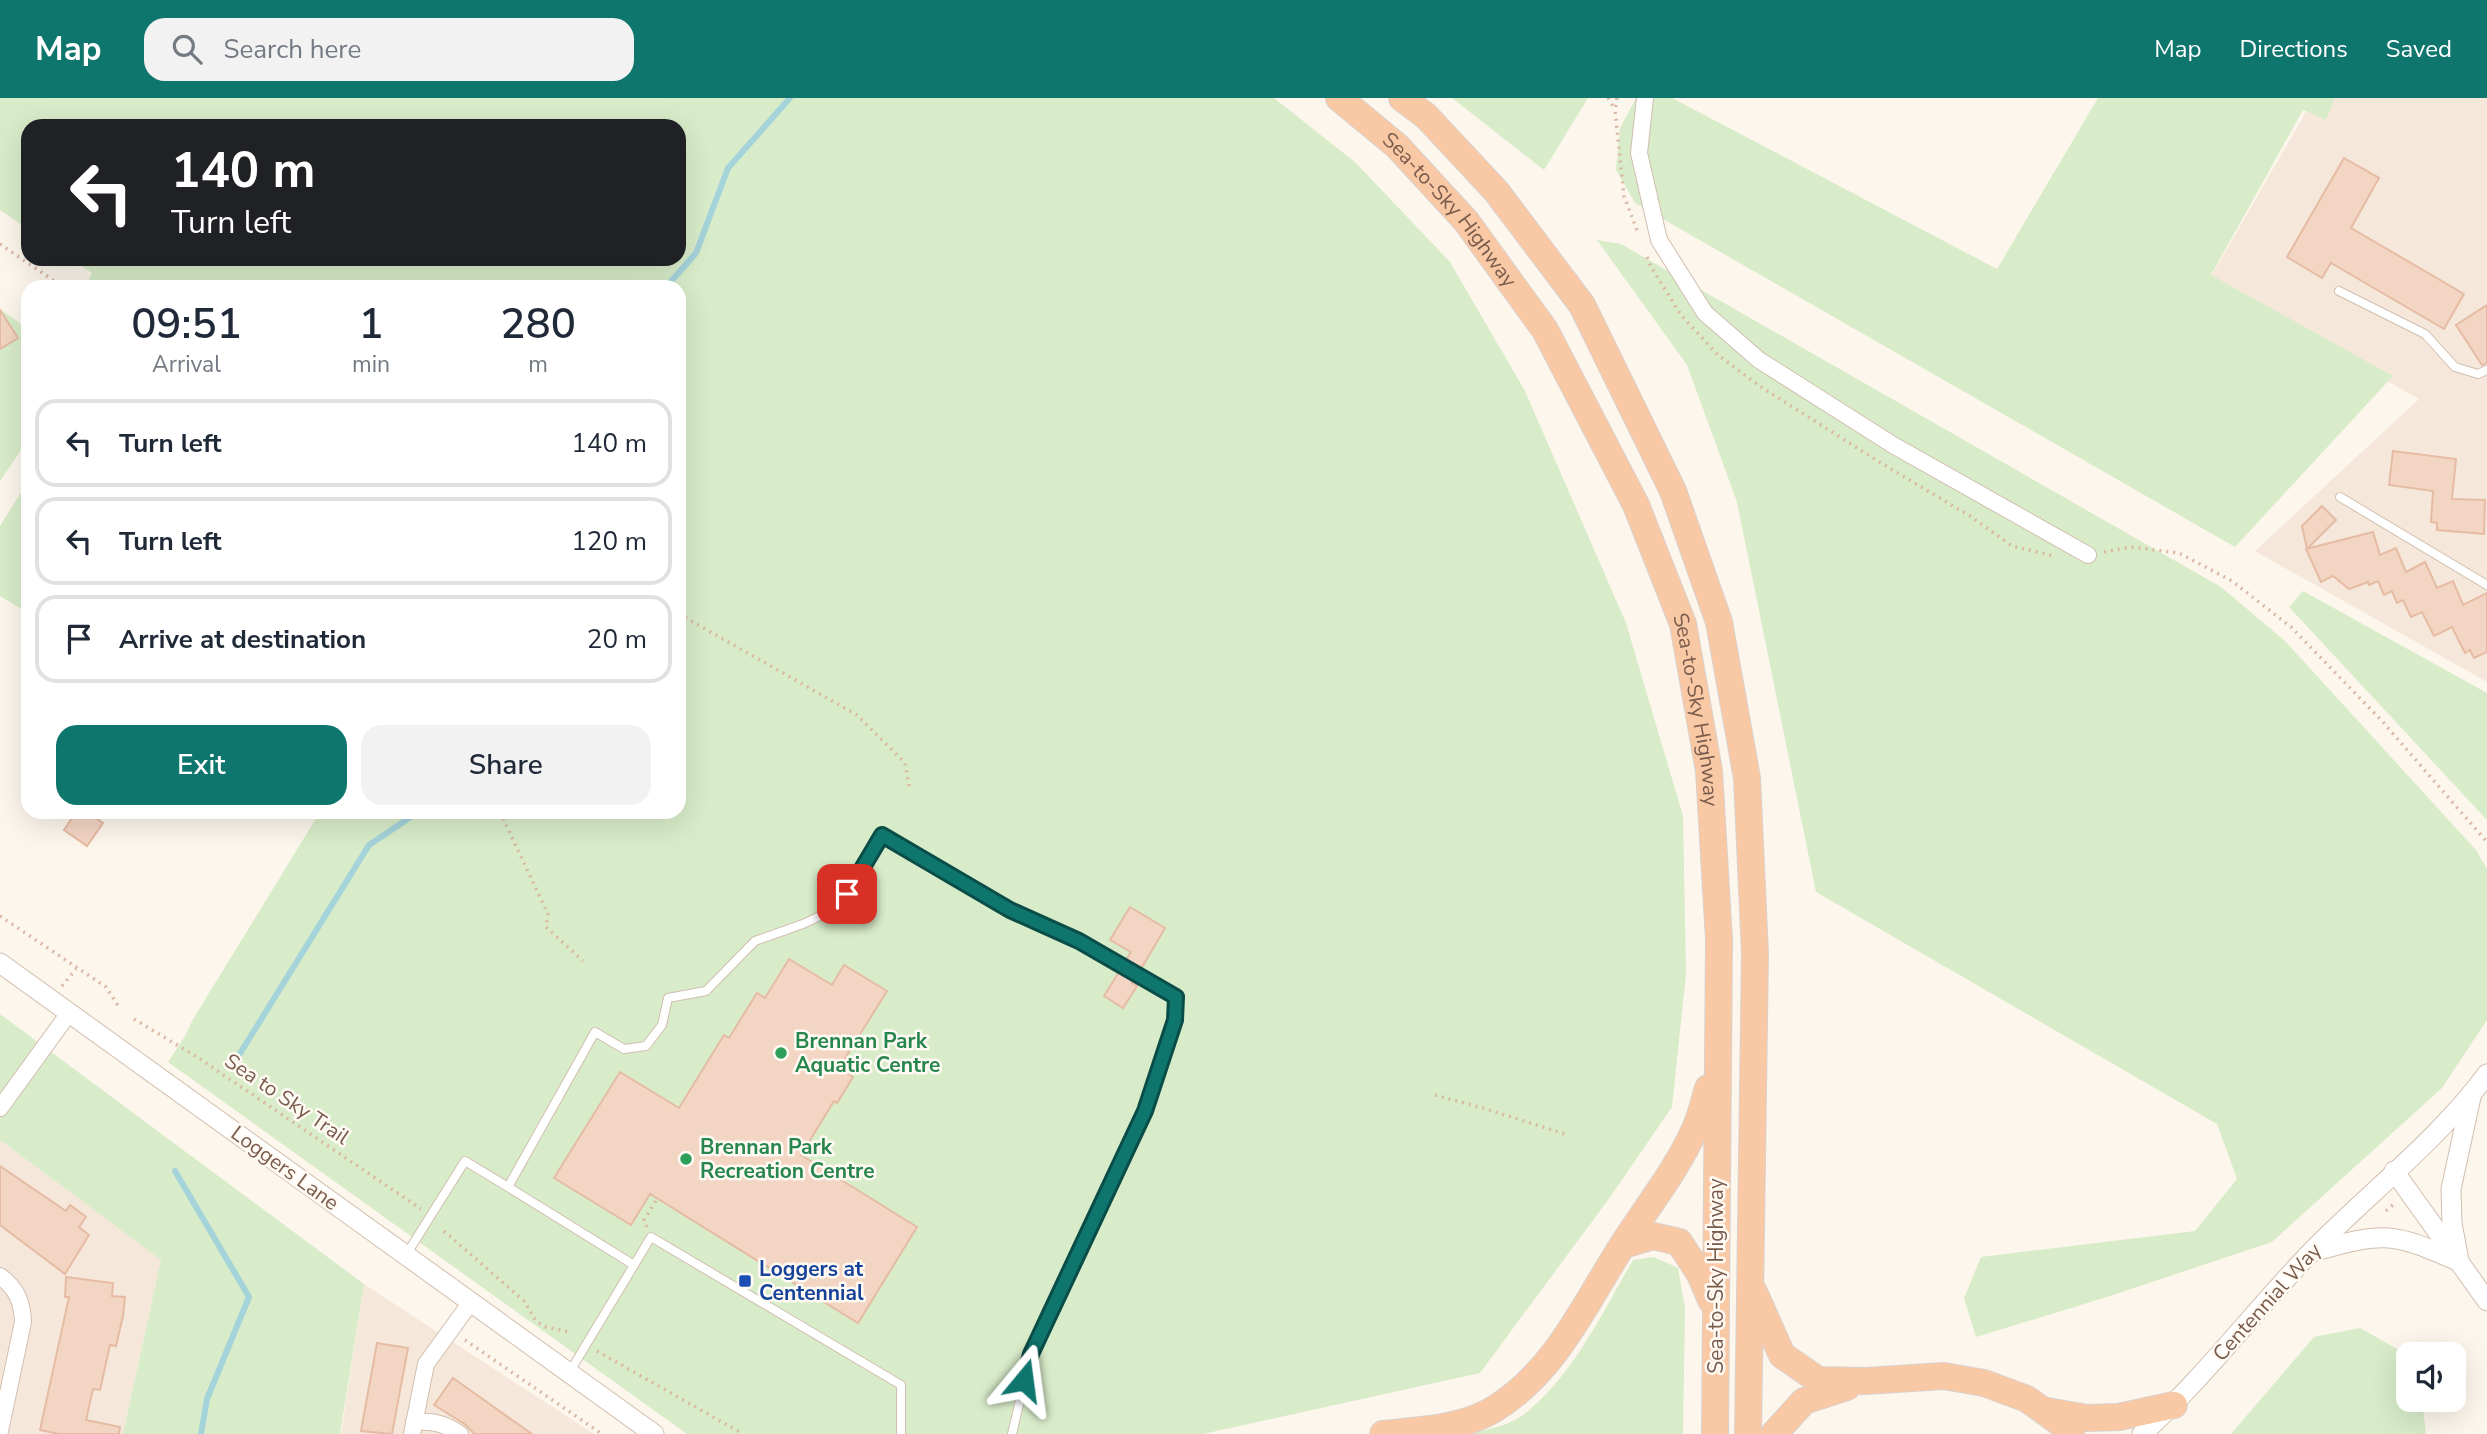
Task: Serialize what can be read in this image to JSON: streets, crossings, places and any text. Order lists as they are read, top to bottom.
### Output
{
  "streets": {
    "highway": ["Sea-to-Sky Highway"],
    "street": ["Loggers Lane", "Centennial Way"],
    "path": ["Sea to Sky Trail"]
  },
  "places": {
    "other": ["Brennan Park Aquatic Centre", "Brennan Park Recreation Centre"],
    "transit": ["Loggers at Centennial"]
  },
  "page": {
    "header": "Map",
    "search": "Search here",
    "nav": ["Map", "Directions", "Saved"],
    "turn": ["140 m", "Turn left"],
    "eta": [
      "09:51",
      "Arrival",
      "1",
      "min",
      "280",
      "m"
    ],
    "list": [
      {
        "name": "Turn left",
        "value": "140 m"
      },
      {
        "name": "Turn left",
        "value": "120 m"
      },
      {
        "name": "Arrive at destination",
        "value": "20 m"
      }
    ],
    "buttons": ["Exit", "Share"]
  }
}
